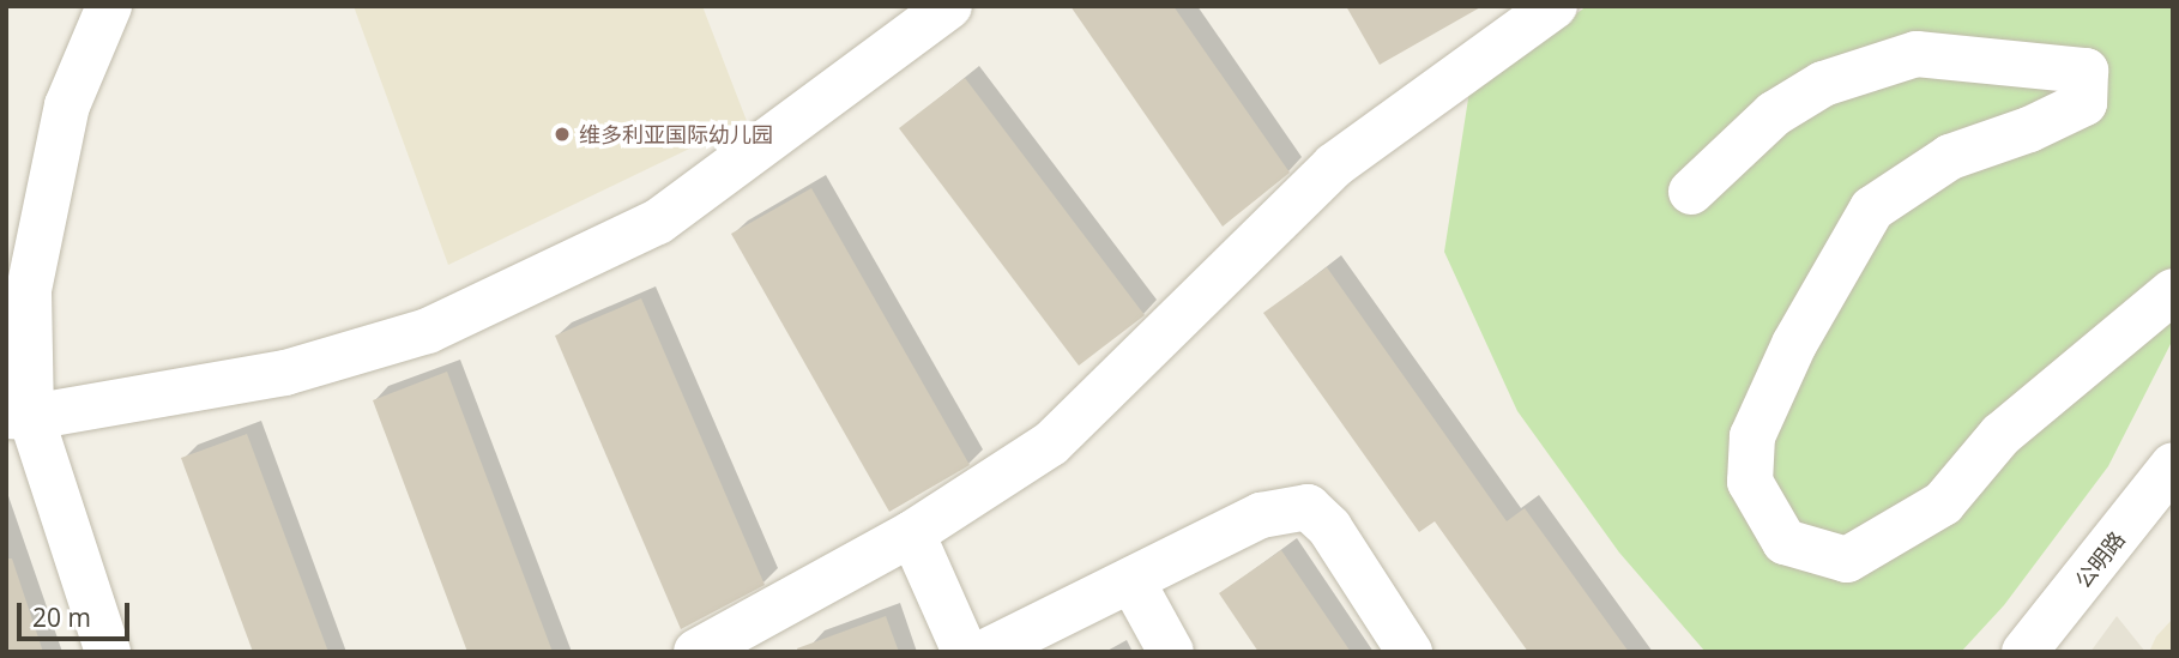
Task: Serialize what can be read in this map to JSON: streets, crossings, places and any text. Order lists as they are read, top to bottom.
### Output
{
  "streets": {
    "street": ["公明路"]
  },
  "places": ["维多利亚国际幼儿园"],
  "scale_bar": "20 m"
}
